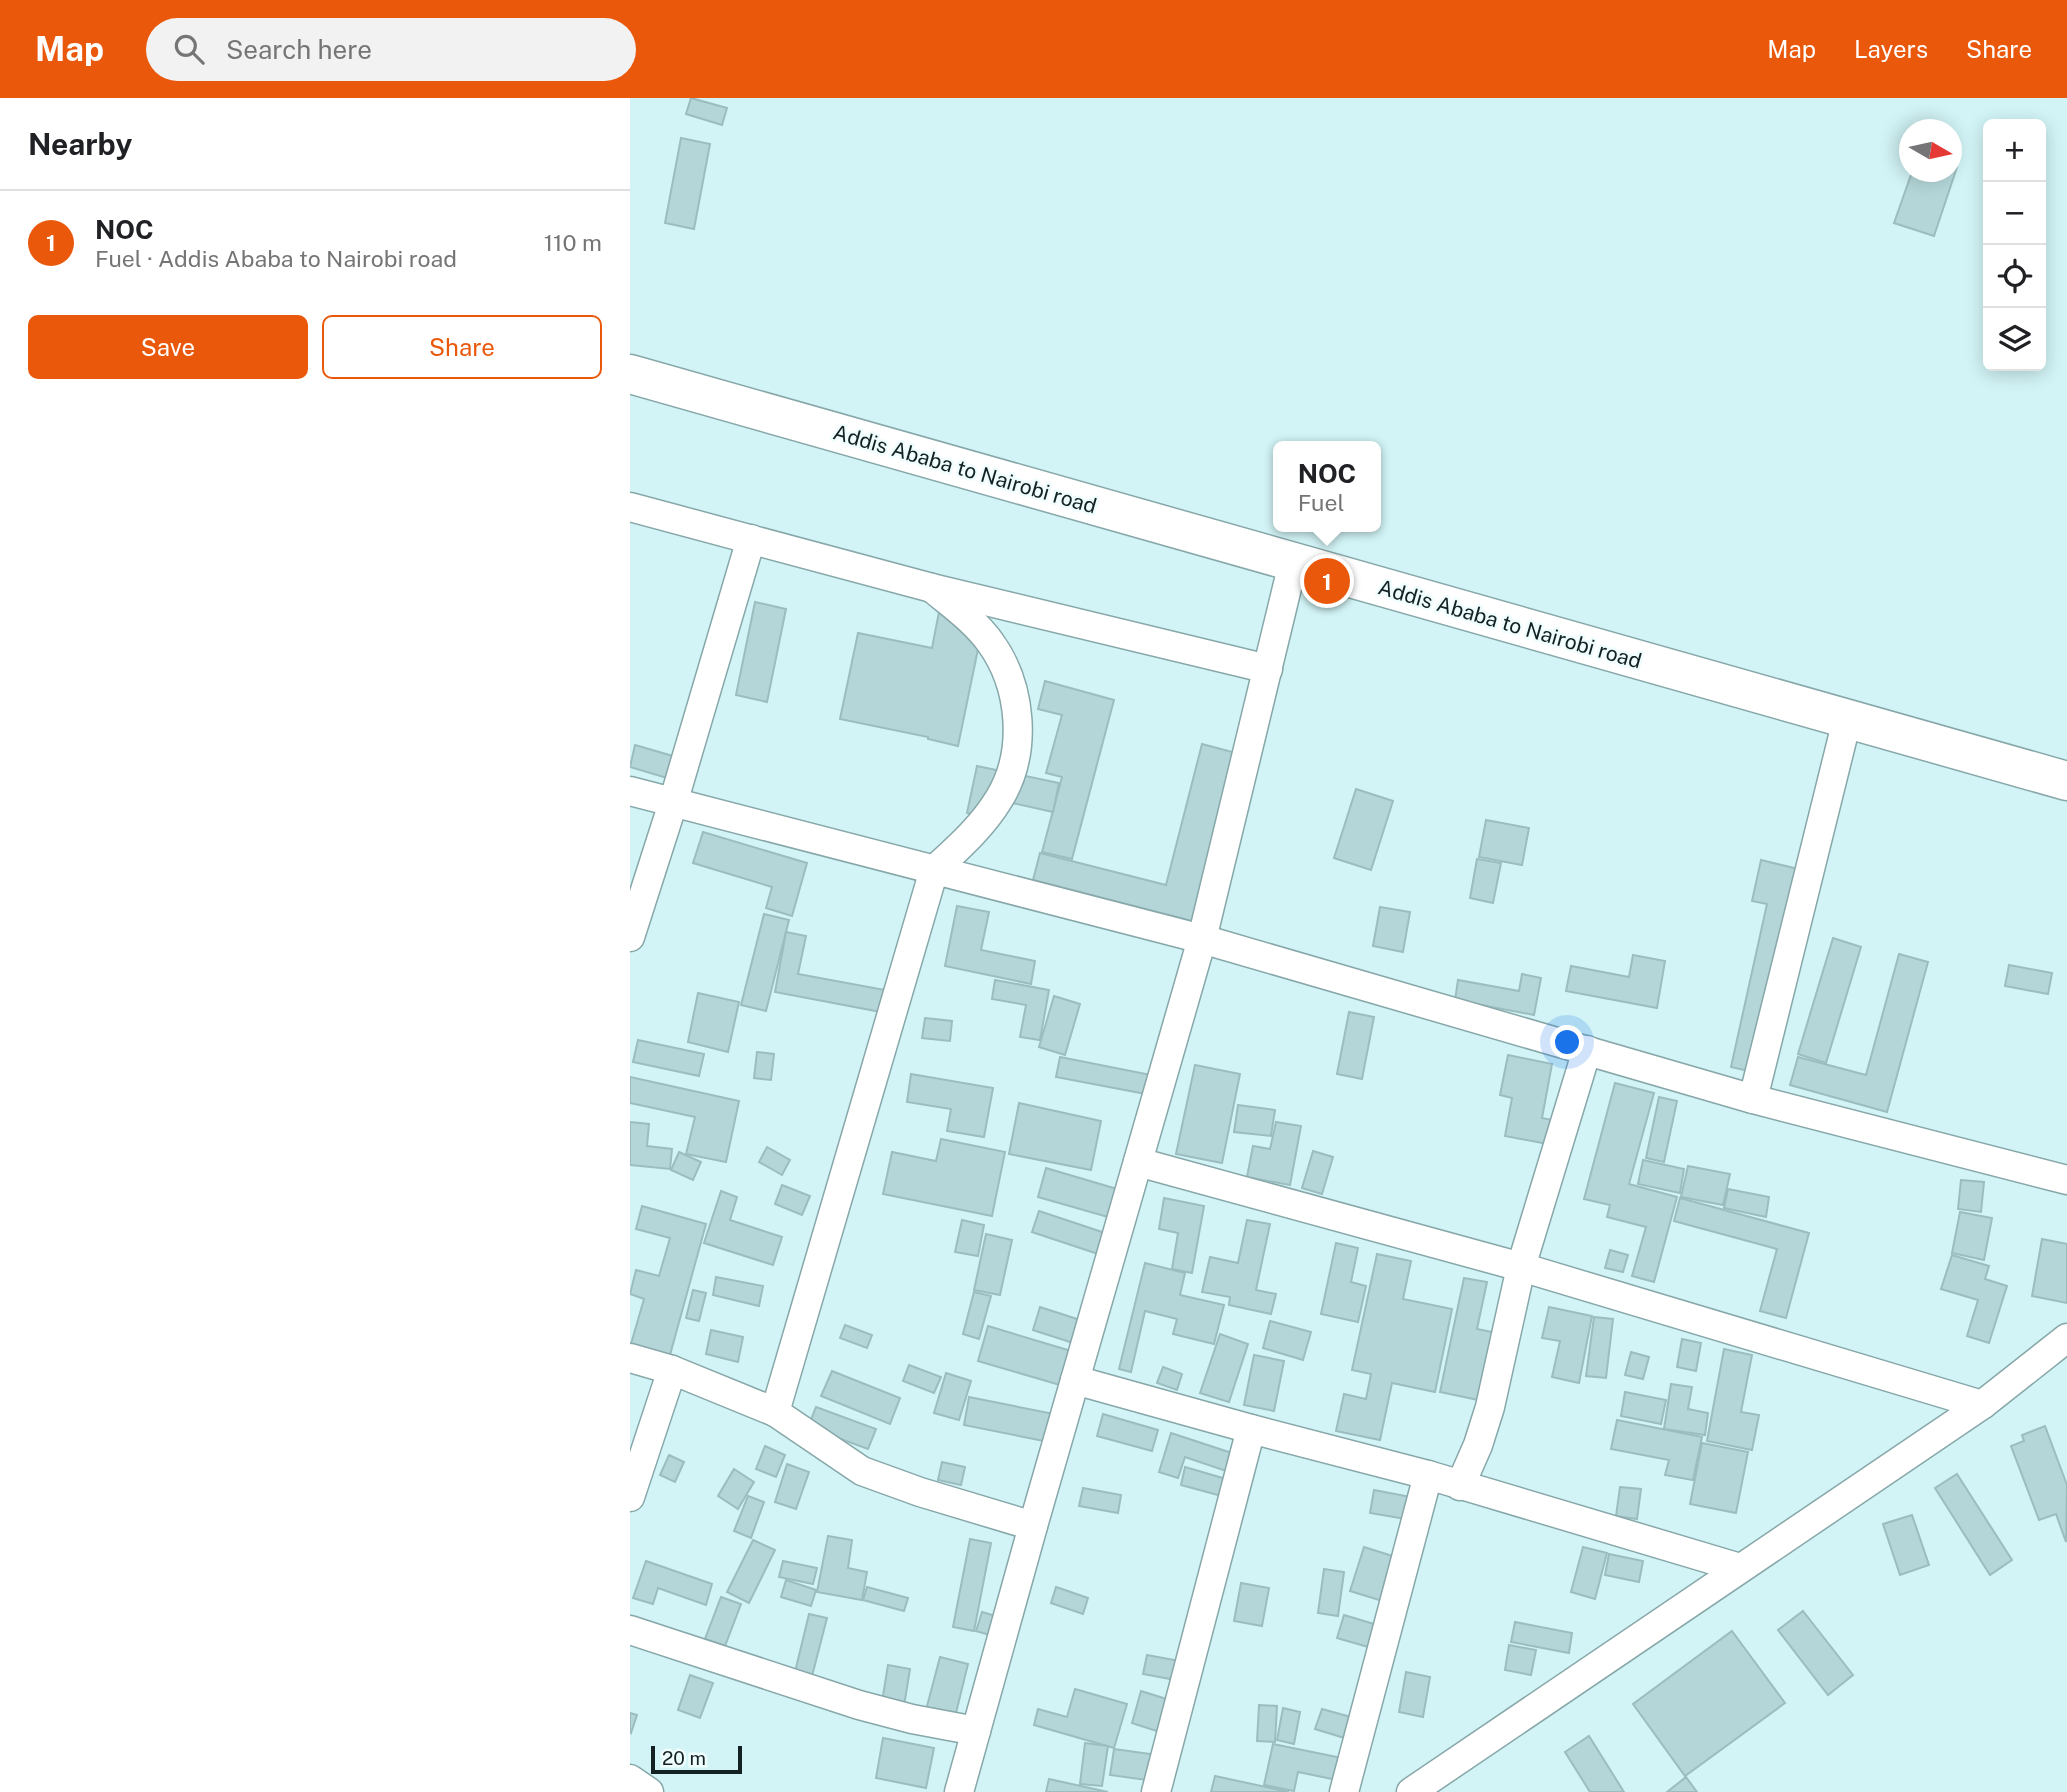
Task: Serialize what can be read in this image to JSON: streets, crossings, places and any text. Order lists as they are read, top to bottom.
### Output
{
  "streets": {
    "highway": ["Addis Ababa to Nairobi road"]
  },
  "scale_bar": "20 m",
  "north": "right",
  "page": {
    "header": "Map",
    "search": "Search here",
    "nav": ["Map", "Layers", "Share"],
    "heading": "Nearby",
    "map_buttons": ["+", "−"],
    "list": [
      {
        "mark": "1",
        "name": "NOC",
        "note": "Fuel · Addis Ababa to Nairobi road",
        "value": "110 m"
      }
    ],
    "buttons": ["Save", "Share"],
    "popup": ["NOC", "Fuel"],
    "pins": "1",
    "scale": "20 m"
  }
}
